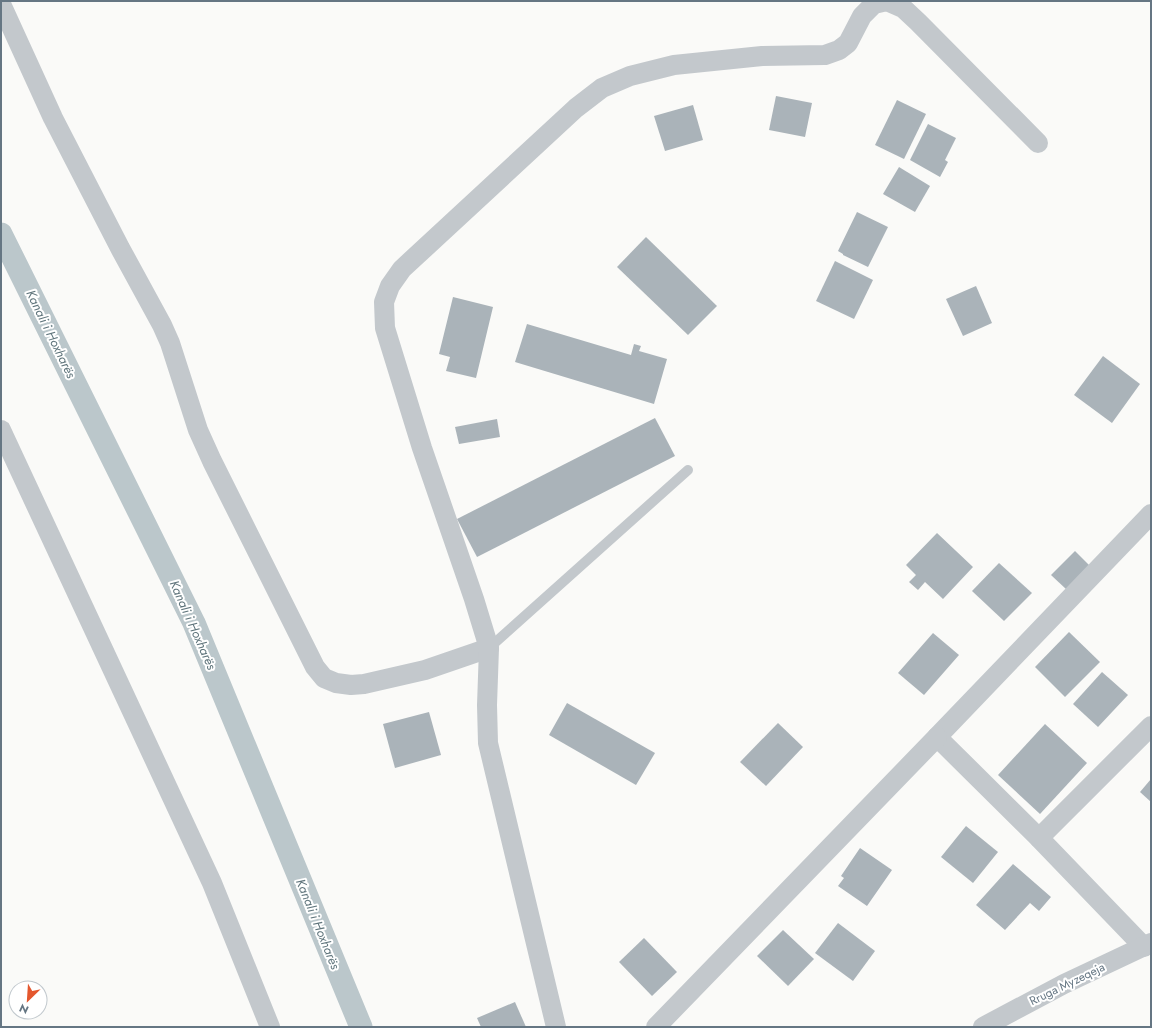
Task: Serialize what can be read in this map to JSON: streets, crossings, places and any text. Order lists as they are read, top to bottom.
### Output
{
  "streets": {
    "street": ["Rruga Myzeqeja"]
  },
  "water": ["Kanali i Hoxharës"],
  "north": "bottom left"
}
